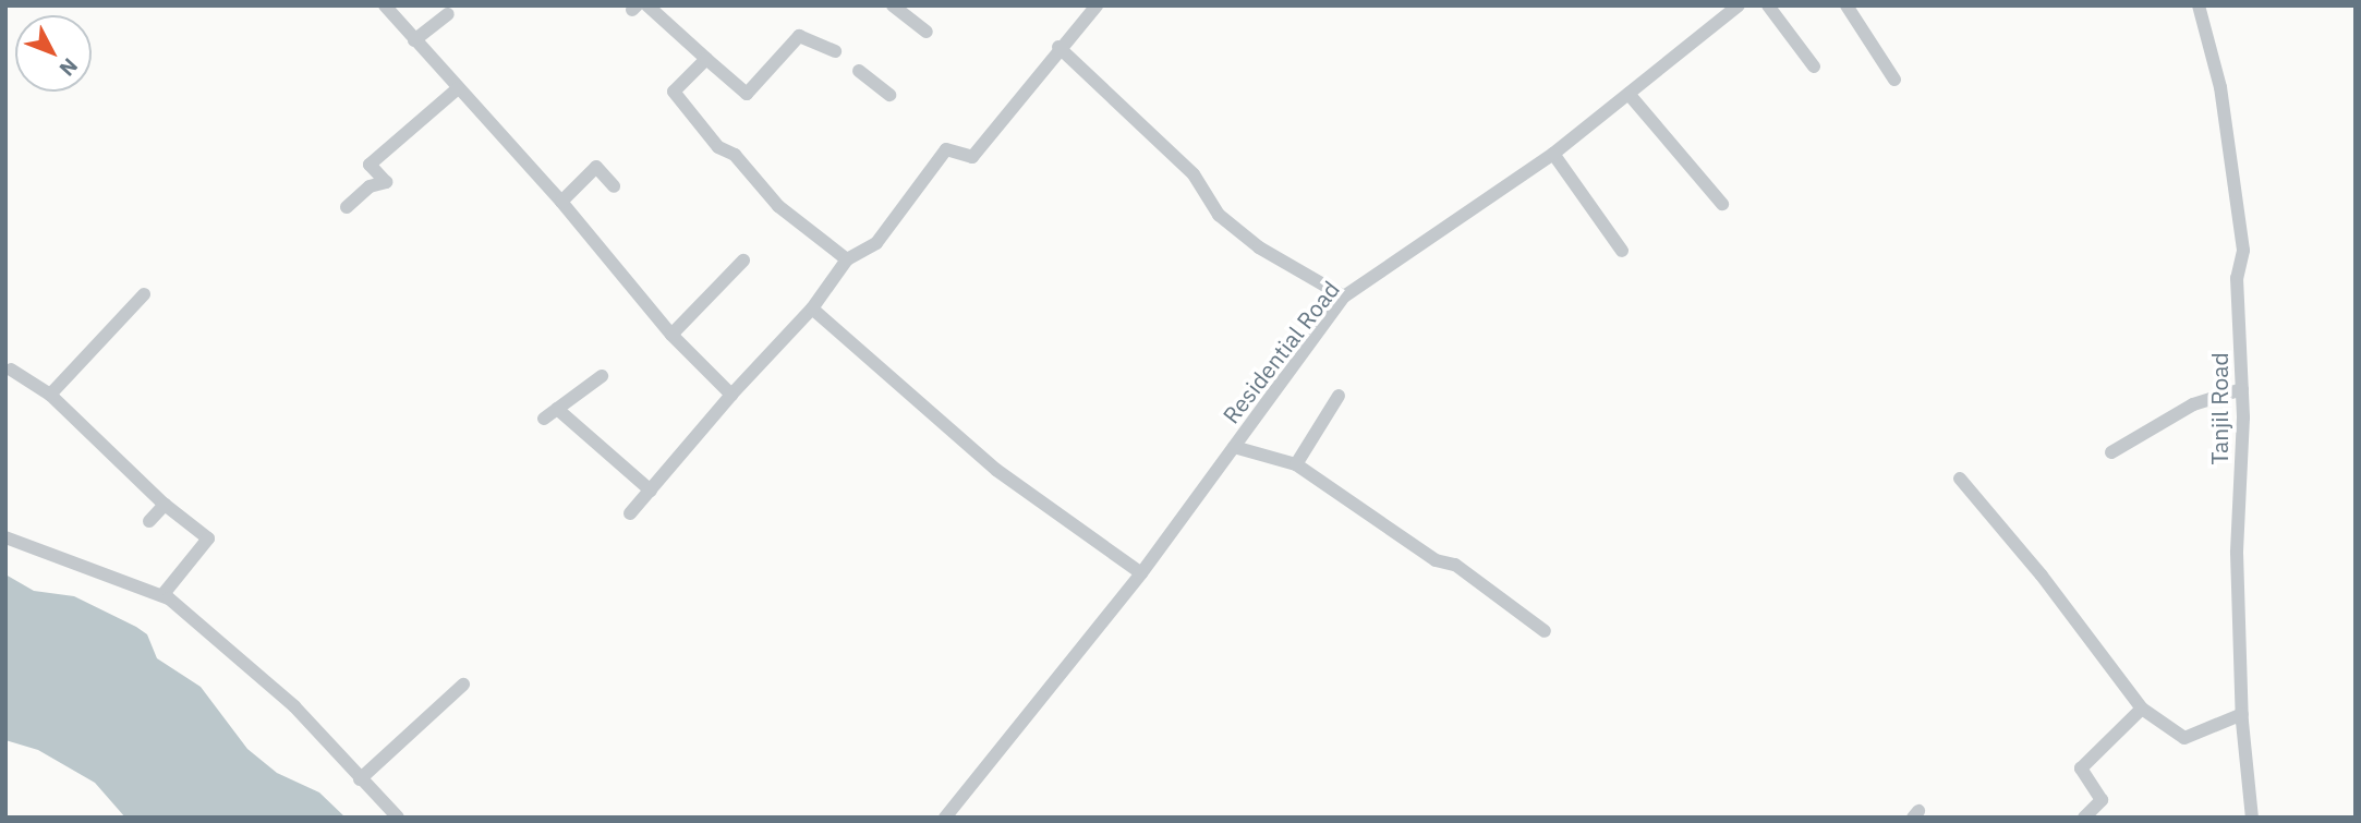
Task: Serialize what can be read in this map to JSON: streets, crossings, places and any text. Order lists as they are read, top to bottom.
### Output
{
  "streets": {
    "street": ["Residential Road", "Tanjil Road"]
  },
  "north": "bottom right"
}
